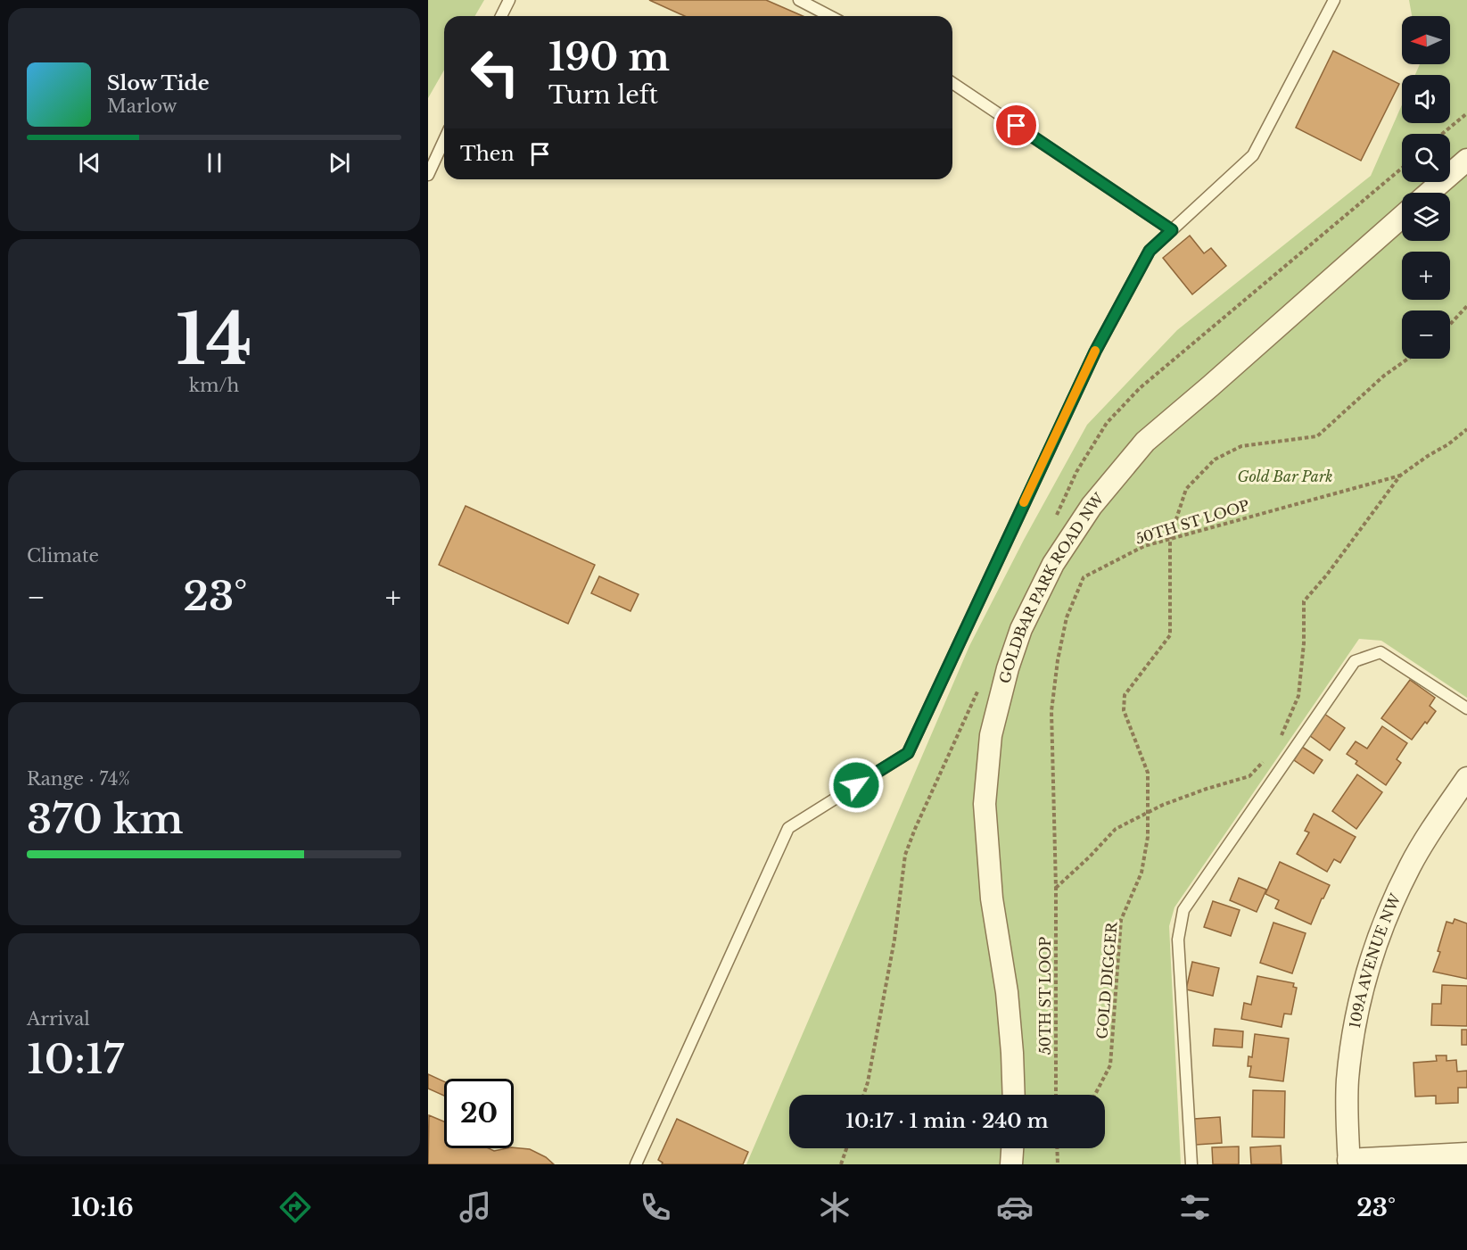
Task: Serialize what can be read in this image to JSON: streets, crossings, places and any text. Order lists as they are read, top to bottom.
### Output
{
  "streets": {
    "street": ["GOLDBAR PARK ROAD NW", "109A AVENUE NW"],
    "path": ["50TH ST LOOP", "GOLD DIGGER"]
  },
  "crossings": [
    ["50TH ST LOOP", "GOLD DIGGER"]
  ],
  "parks": ["Gold Bar Park"],
  "north": "left",
  "page": {
    "map_buttons": ["+", "−"],
    "turn": ["190 m", "Turn left"],
    "song": ["Slow Tide", "Marlow"],
    "then": "Then",
    "tile": [
      ["14", "km/h"],
      "Climate",
      ["Range · 74%", "370 km"],
      ["Arrival", "10:17"]
    ],
    "heat": ["−", "23°", "+"],
    "limit": "20",
    "trip": "10:17 · 1 min · 240 m",
    "tabs": ["10:16", "23°"]
  }
}
